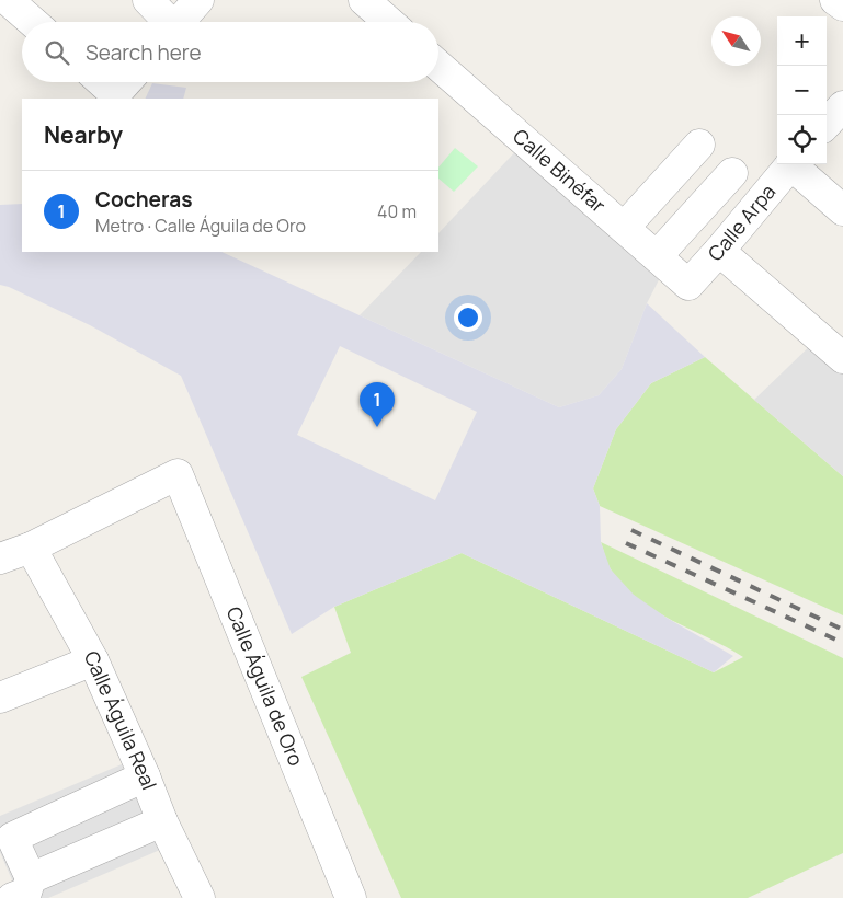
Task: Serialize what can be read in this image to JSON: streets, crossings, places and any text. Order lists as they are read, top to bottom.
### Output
{
  "streets": {
    "street": [
      "Calle Binéfar",
      "Calle Arpa",
      "Calle Águila de Oro",
      "Calle Águila Real"
    ]
  },
  "crossings": [
    ["Calle Binéfar", "Calle Arpa"],
    ["Calle Águila de Oro", "Calle Águila Real"]
  ],
  "north": "top left",
  "page": {
    "map_buttons": ["+", "−"],
    "search": "Search here",
    "heading": "Nearby",
    "list": [
      {
        "mark": "1",
        "name": "Cocheras",
        "note": "Metro · Calle Águila de Oro",
        "value": "40 m"
      }
    ],
    "pins": "1"
  }
}
